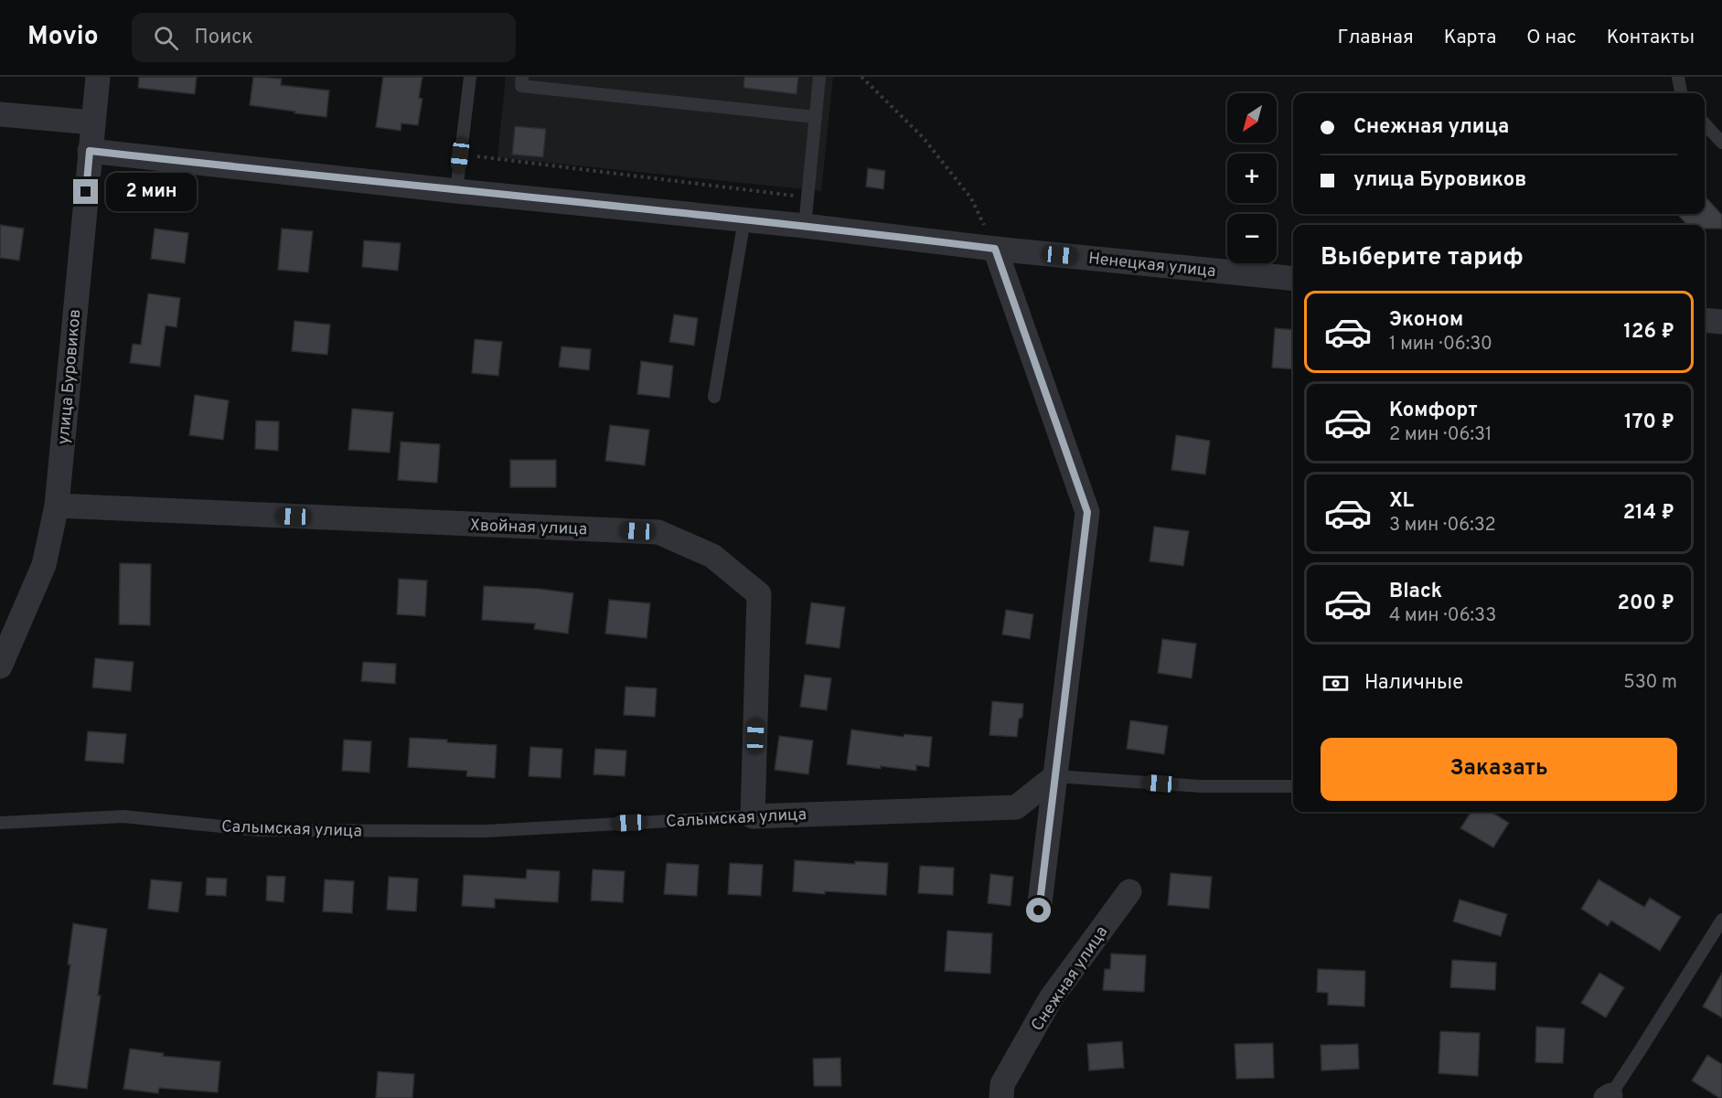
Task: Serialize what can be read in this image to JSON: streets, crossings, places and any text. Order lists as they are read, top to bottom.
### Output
{
  "streets": {
    "street": [
      "Ненецкая улица",
      "улица Буровиков",
      "Хвойная улица",
      "Салымская улица",
      "Снежная улица"
    ]
  },
  "crossings": [
    ["Ненецкая улица", "улица Буровиков"],
    ["улица Буровиков", "Хвойная улица"],
    ["Хвойная улица", "Салымская улица"]
  ],
  "north": "bottom left",
  "page": {
    "header": "Movio",
    "search": "Поиск",
    "nav": [
      "Главная",
      "Карта",
      "О нас",
      "Контакты"
    ],
    "map_buttons": ["+", "−"],
    "banner": ["Снежная улица", "улица Буровиков"],
    "bubble": "2 мин",
    "heading": "Выберите тариф",
    "list": [
      {
        "name": "Эконом",
        "note": "1 мин · 06:30",
        "value": "126 ₽"
      },
      {
        "name": "Комфорт",
        "note": "2 мин · 06:31",
        "value": "170 ₽"
      },
      {
        "name": "XL",
        "note": "3 мин · 06:32",
        "value": "214 ₽"
      },
      {
        "name": "Black",
        "note": "4 мин · 06:33",
        "value": "200 ₽"
      }
    ],
    "pay": ["Наличные", "530 m"],
    "buttons": "Заказать"
  }
}
